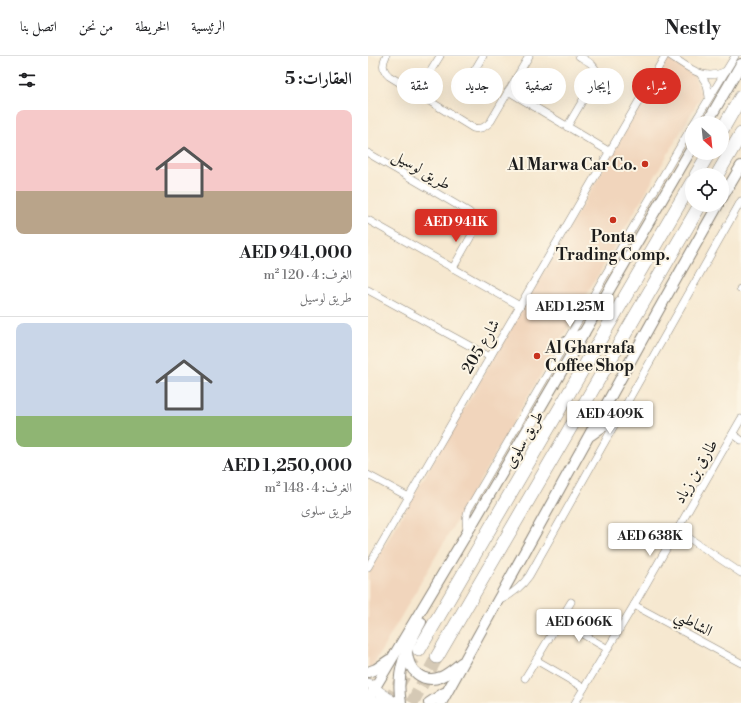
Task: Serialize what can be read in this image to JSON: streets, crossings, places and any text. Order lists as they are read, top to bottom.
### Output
{
  "streets": {
    "highway": ["طريق سلوى"],
    "street": [
      "طريق لوسيل",
      "شارع 205",
      "طارق بن زياد",
      "الشاطبي"
    ]
  },
  "crossings": [
    ["طارق بن زياد", "الشاطبي"]
  ],
  "places": ["Al Marwa Car Co.", "Ponta Trading Comp.", "Al Gharrafa Coffee Shop"],
  "north": "bottom right",
  "page": {
    "header": "Nestly",
    "nav": [
      "الرئيسية",
      "الخريطة",
      "من نحن",
      "اتصل بنا"
    ],
    "heading": "العقارات: 5",
    "chip": [
      "شراء",
      "إيجار",
      "تصفية",
      "جديد",
      "شقة"
    ],
    "list": [
      {
        "name": "AED 941,000",
        "note": "الغرف: 4 · 120 m² · طريق لوسيل"
      },
      {
        "name": "AED 1,250,000",
        "note": "الغرف: 4 · 148 m² · طريق سلوى"
      }
    ],
    "price": [
      "AED 941K",
      "AED 1.25M",
      "AED 409K",
      "AED 638K",
      "AED 606K"
    ]
  }
}
